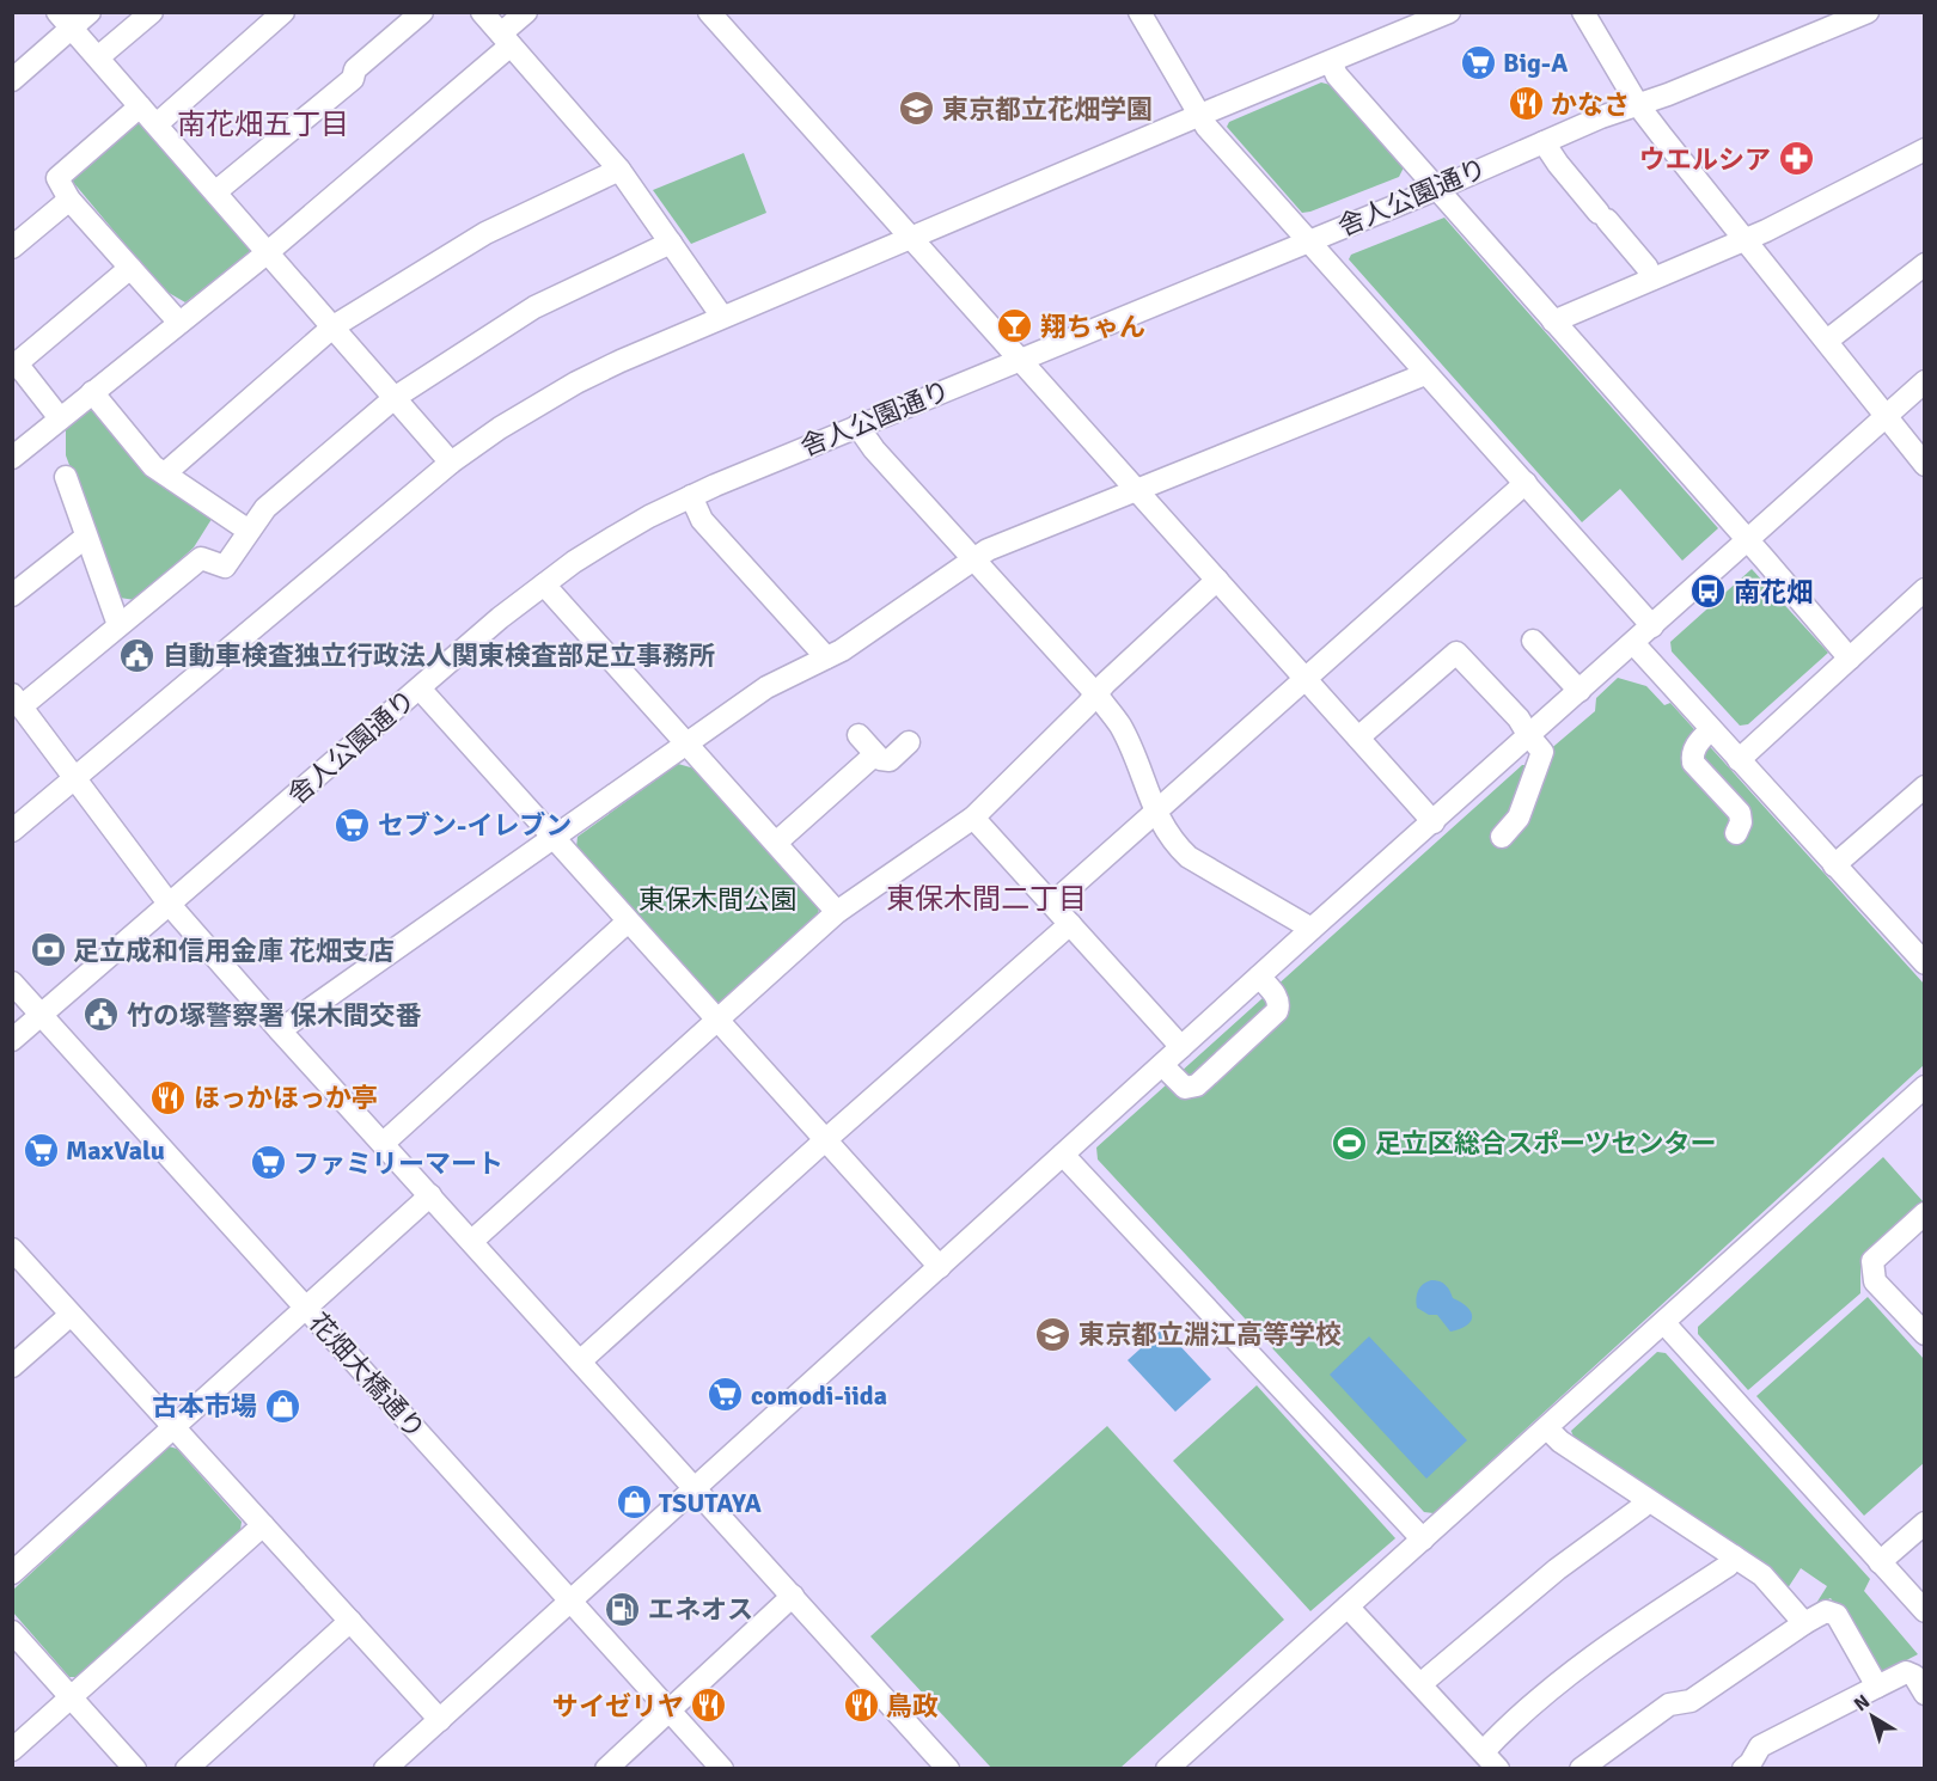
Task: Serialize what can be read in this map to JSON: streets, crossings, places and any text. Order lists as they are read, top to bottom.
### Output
{
  "streets": {
    "street": ["舎人公園通り", "花畑大橋通り"]
  },
  "crossings": [
    ["舎人公園通り", "花畑大橋通り"]
  ],
  "districts": ["南花畑五丁目", "東保木間二丁目"],
  "parks": ["東保木間公園"],
  "places": {
    "supermarket": [
      "Big-A",
      "セブン-イレブン",
      "MaxValu",
      "ファミリーマート",
      "comodi-iida"
    ],
    "restaurant": [
      "かなさ",
      "ほっかほっか亭",
      "サイゼリヤ",
      "鳥政"
    ],
    "school or university": ["東京都立花畑学園", "東京都立淵江高等学校"],
    "pharmacy": ["ウエルシア"],
    "bar": ["翔ちゃん"],
    "bus stop": ["南花畑"],
    "public building": ["自動車検査独立行政法人関東検査部足立事務所", "竹の塚警察署 保木間交番"],
    "bank": ["足立成和信用金庫 花畑支店"],
    "sports": ["足立区総合スポーツセンター"],
    "shop": ["古本市場", "TSUTAYA"],
    "fuel station": ["エネオス"]
  },
  "north": "top left"
}
